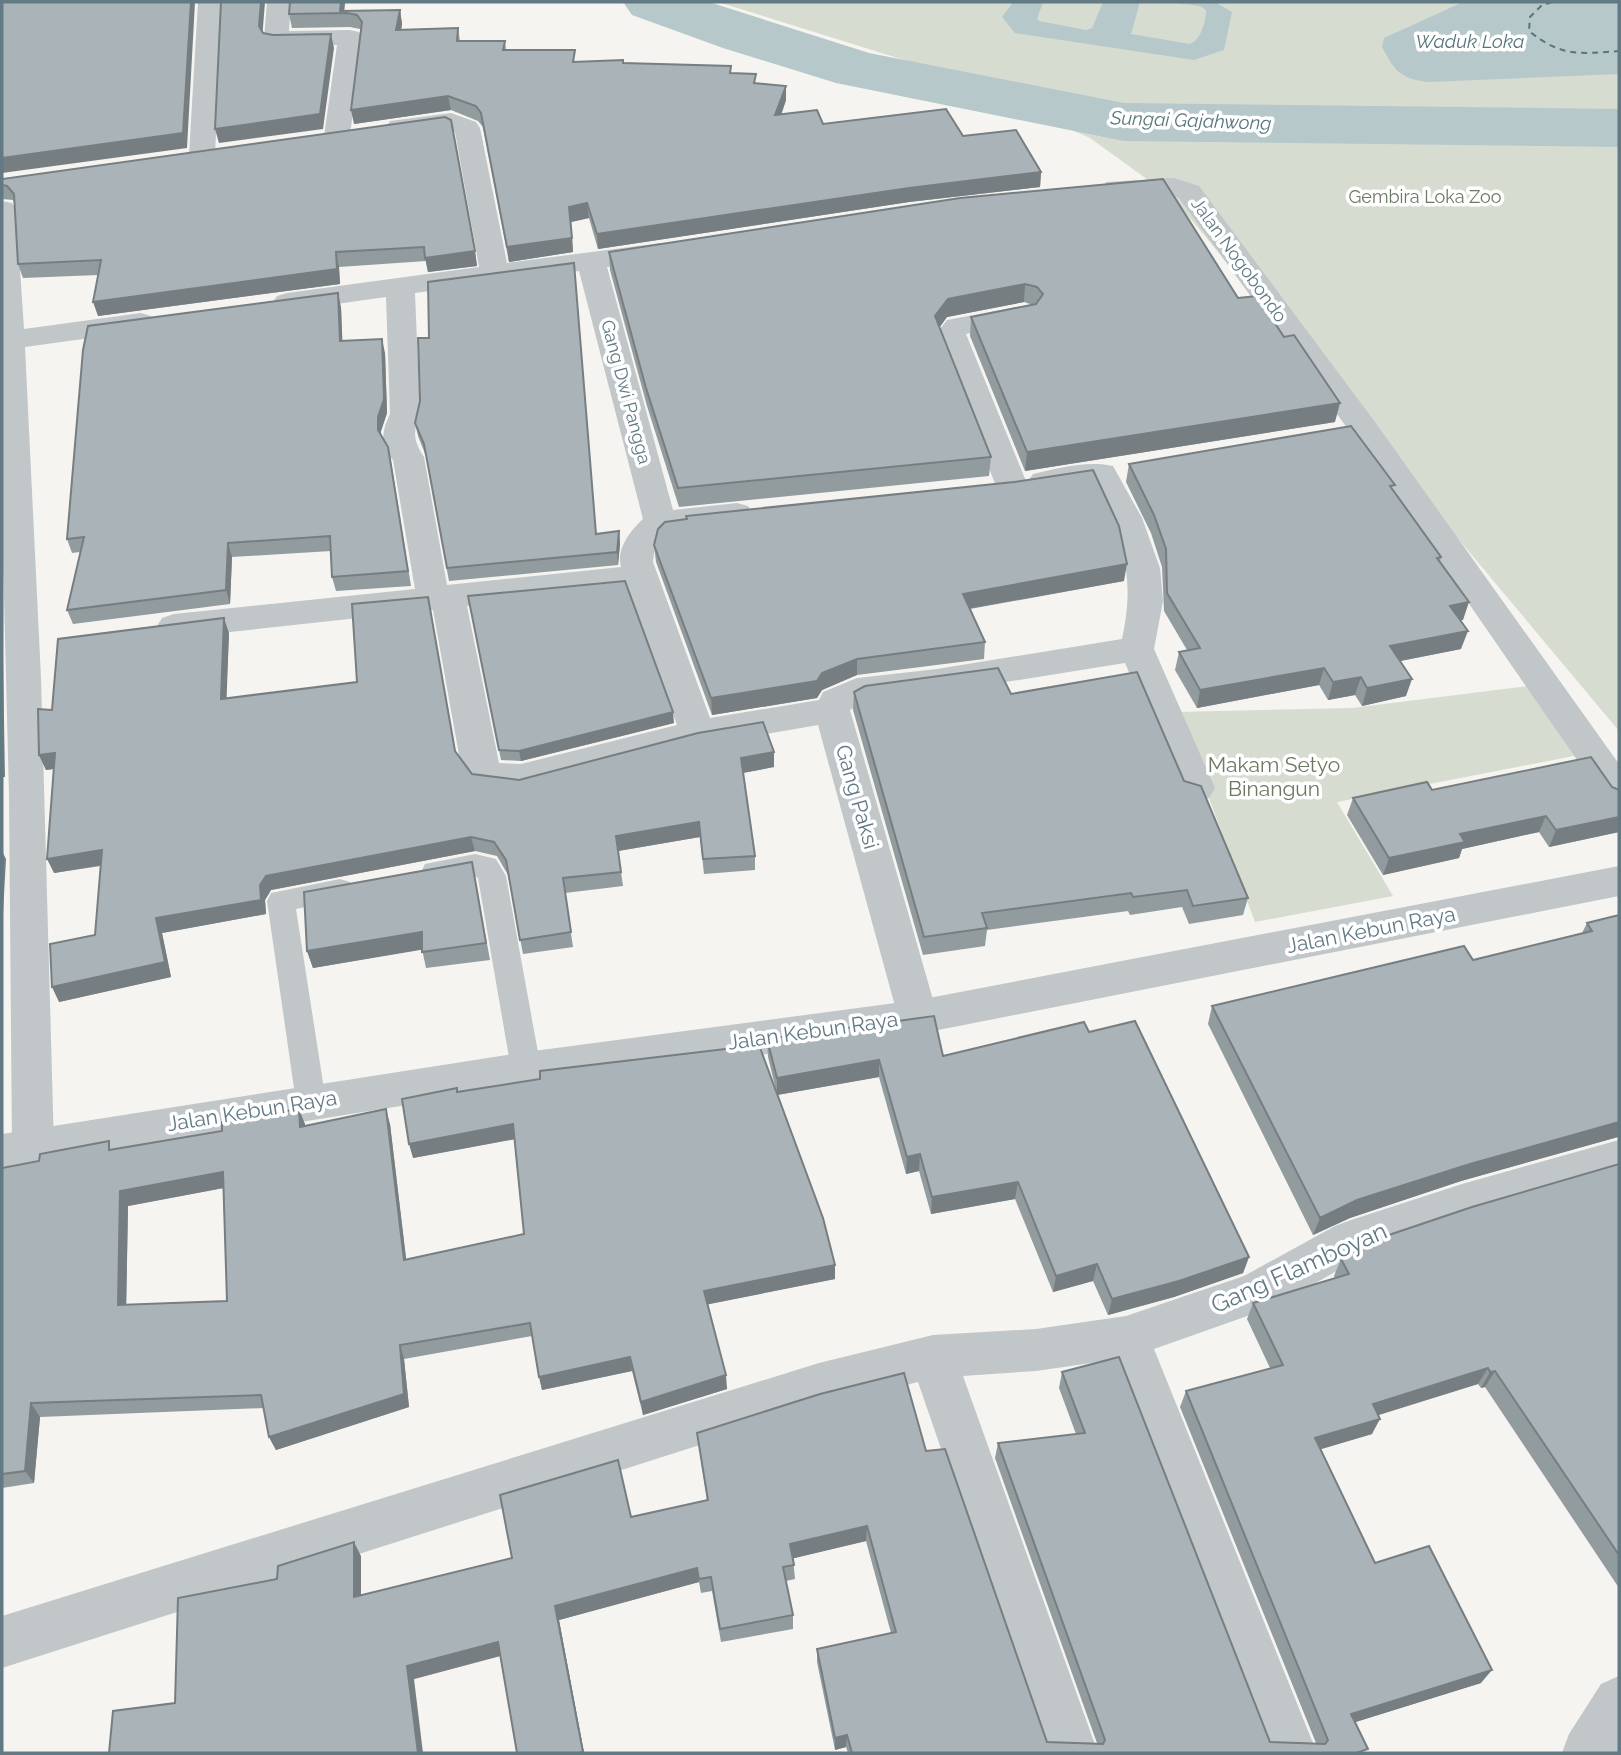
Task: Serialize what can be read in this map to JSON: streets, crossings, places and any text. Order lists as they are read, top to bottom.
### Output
{
  "streets": {
    "street": [
      "Jalan Nogobondo",
      "Gang Dwi Pangga",
      "Gang Paksi",
      "Jalan Kebun Raya",
      "Gang Flamboyan"
    ]
  },
  "crossings": [
    ["Gang Paksi", "Jalan Kebun Raya"]
  ],
  "water": ["Waduk Loka", "Sungai Gajahwong"],
  "parks": ["Gembira Loka Zoo", "Makam Setyo Binangun"]
}
